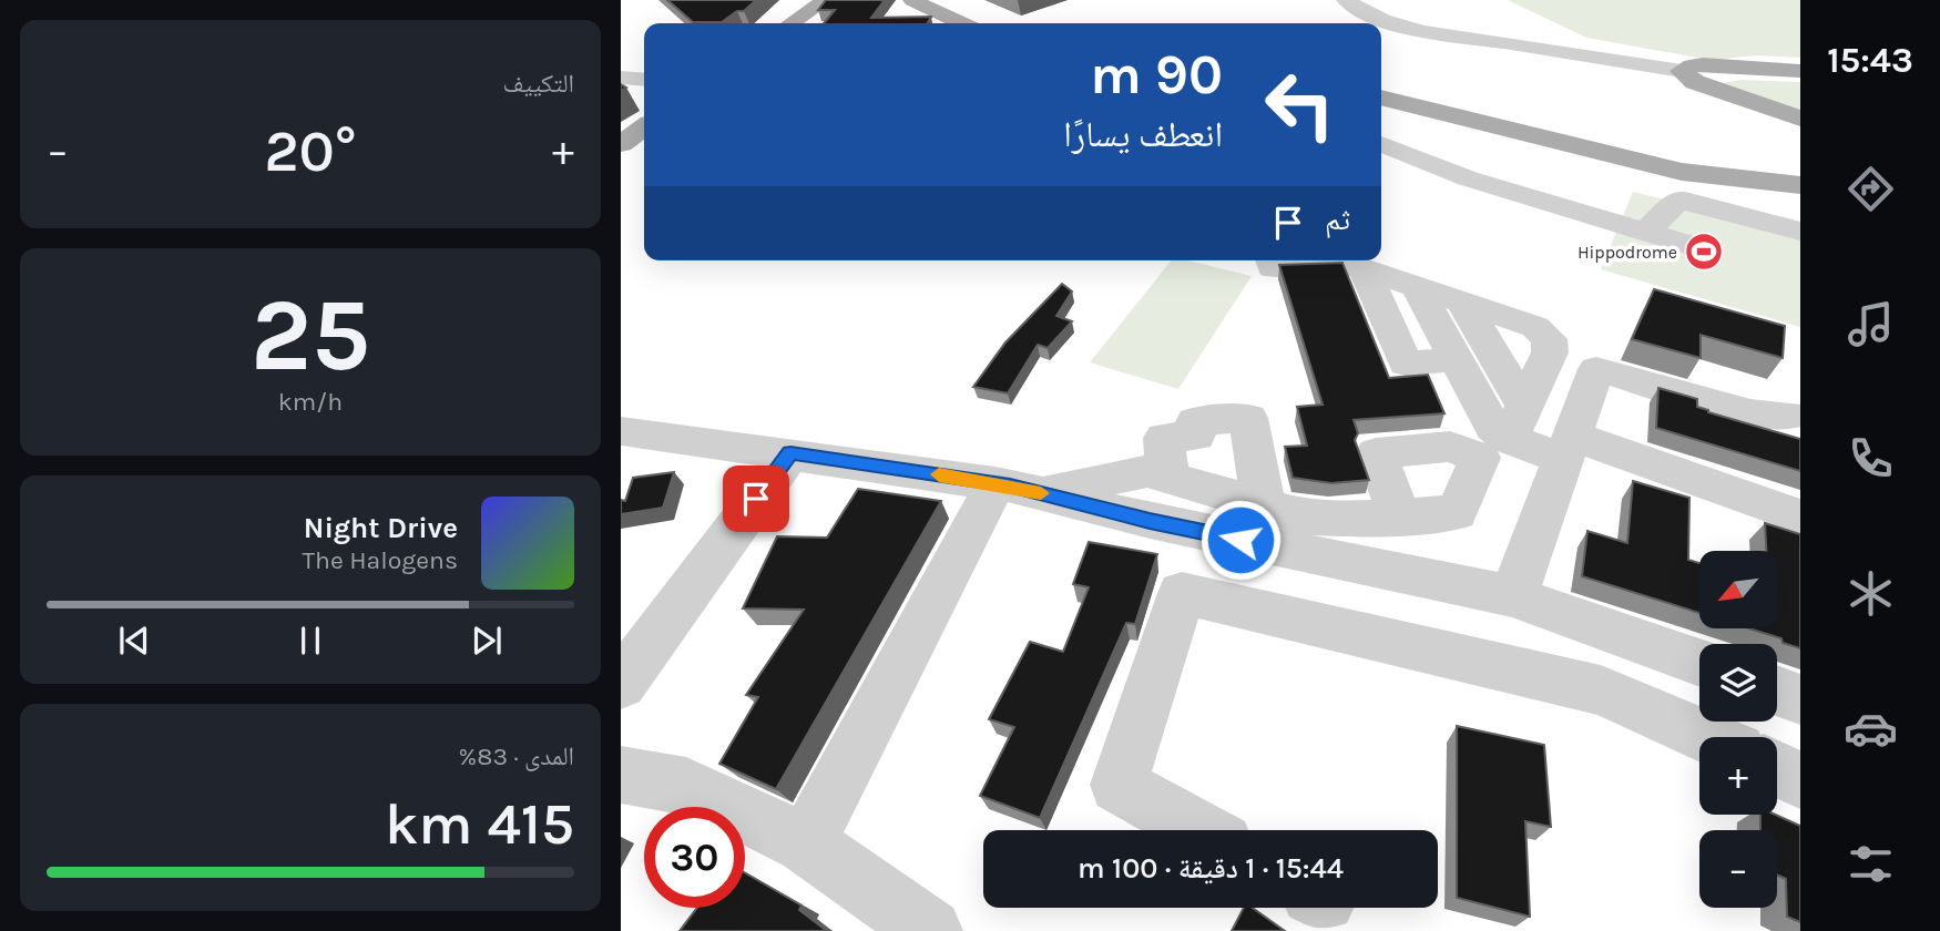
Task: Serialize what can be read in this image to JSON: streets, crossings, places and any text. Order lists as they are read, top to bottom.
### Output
{
  "places": {
    "sports": ["Hippodrome"]
  },
  "north": "bottom left",
  "page": {
    "tabs": "15:43",
    "tile": [
      "التكييف",
      ["25", "km/h"],
      ["المدى · 83%", "415 km"]
    ],
    "turn": ["90 m", "انعطف يسارًا"],
    "heat": ["−", "20°", "+"],
    "then": "ثم",
    "song": ["Night Drive", "The Halogens"],
    "map_buttons": ["+", "−"],
    "limit": "30",
    "trip": "15:44 · 1 دقيقة · 100 m"
  }
}
